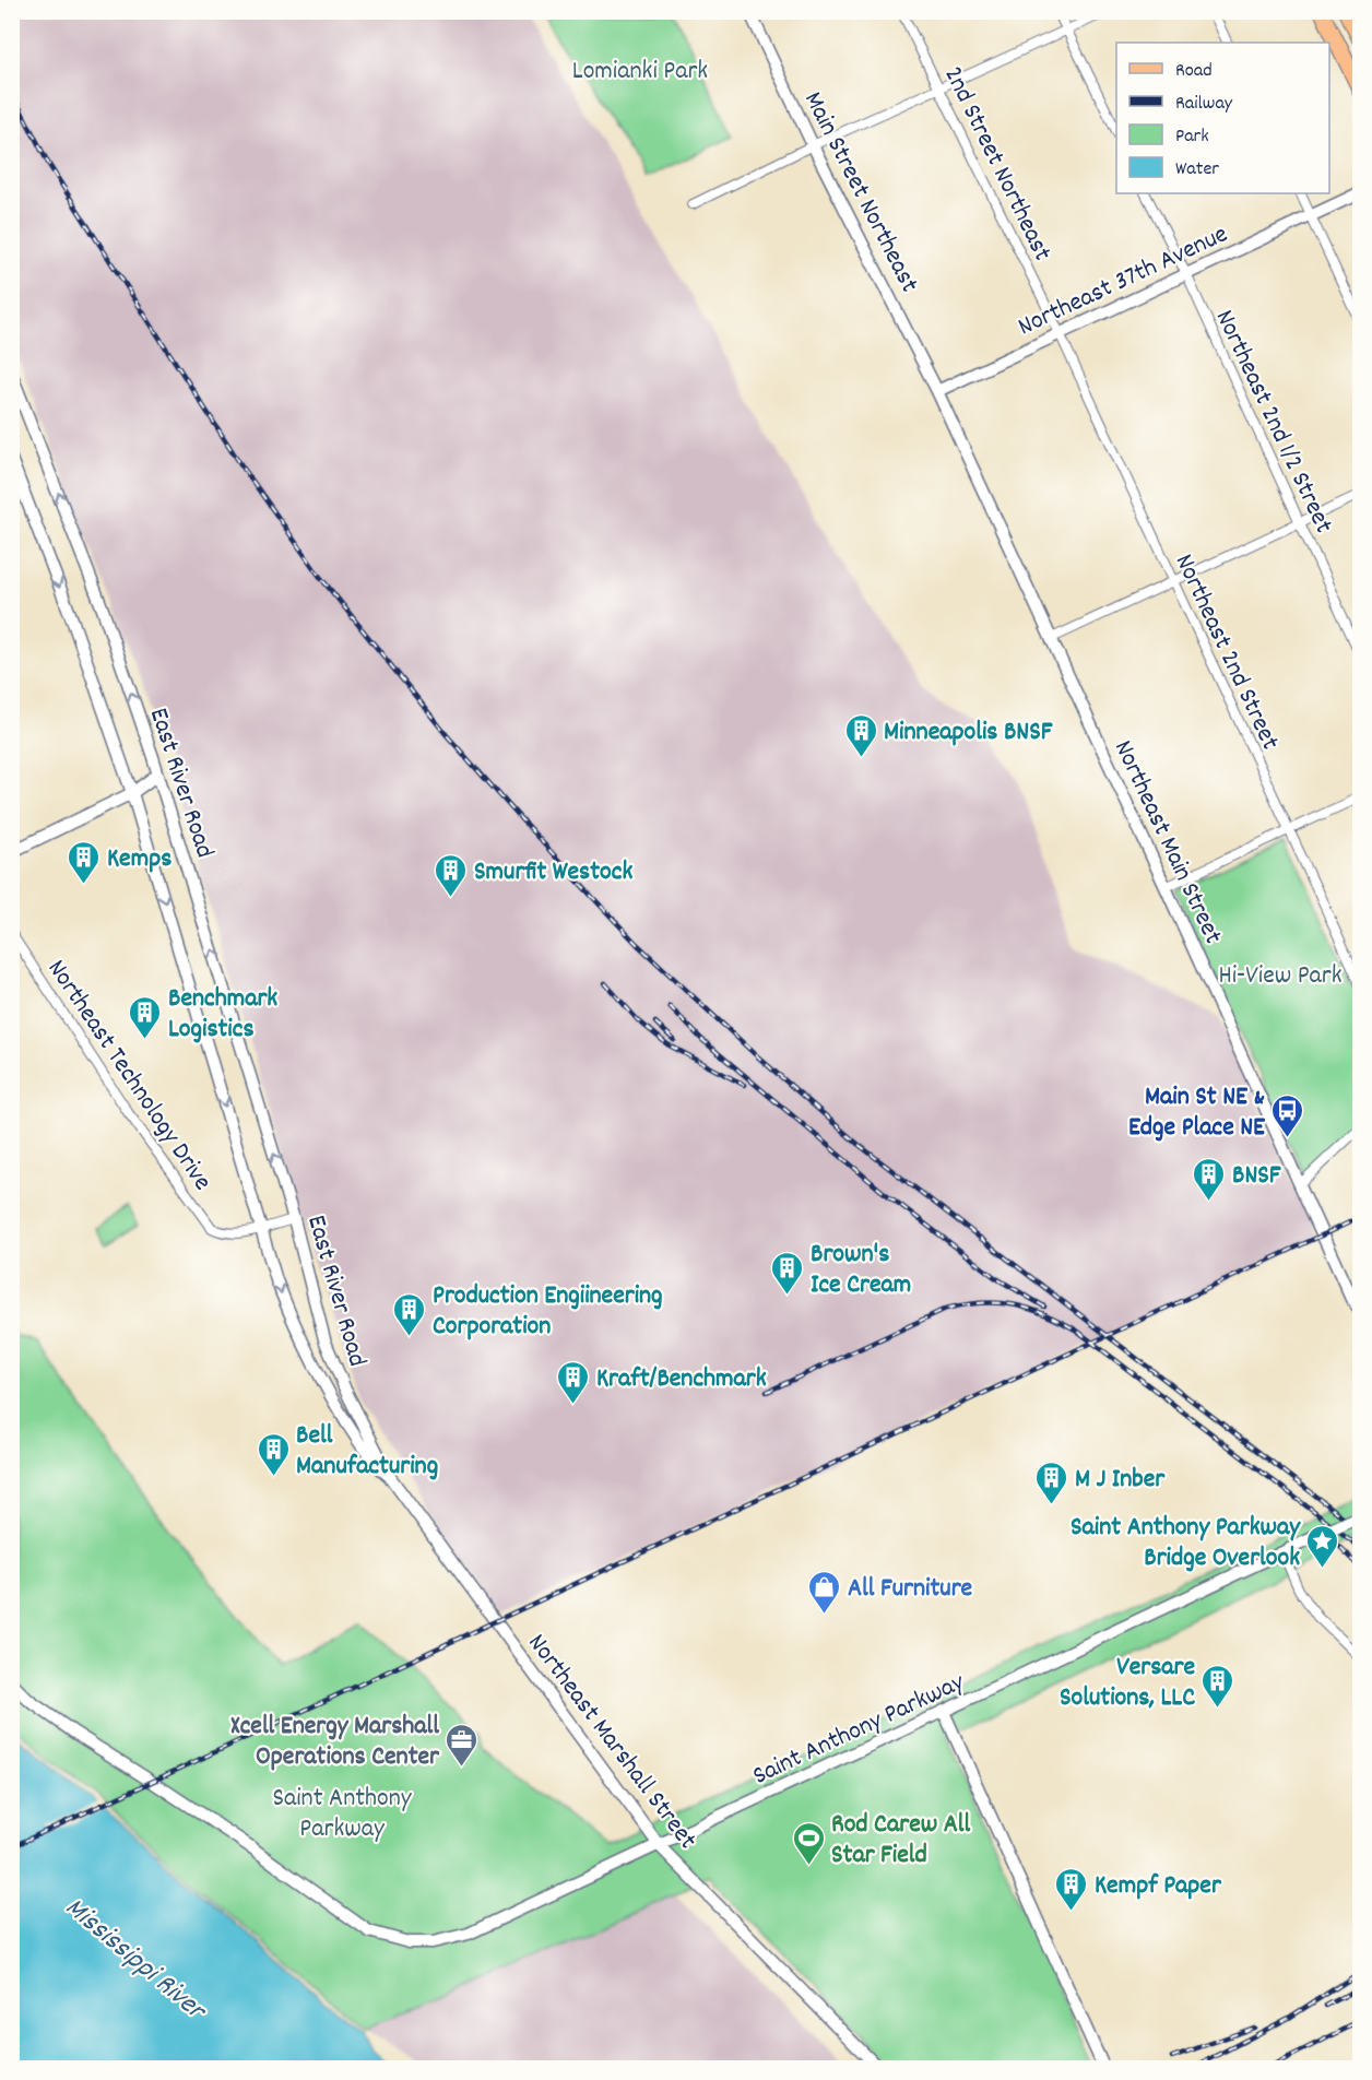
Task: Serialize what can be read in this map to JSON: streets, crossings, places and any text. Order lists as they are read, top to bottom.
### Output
{
  "streets": {
    "street": [
      "2nd Street Northeast",
      "Main Street Northeast",
      "Northeast 37th Avenue",
      "Northeast 2nd 1/2 Street",
      "Northeast 2nd Street",
      "East River Road",
      "Northeast Main Street",
      "Northeast Technology Drive",
      "Saint Anthony Parkway",
      "Northeast Marshall Street"
    ]
  },
  "crossings": [
    ["2nd Street Northeast", "Northeast 37th Avenue"],
    ["2nd Street Northeast", "Northeast 2nd Street"],
    ["Main Street Northeast", "Northeast 37th Avenue"],
    ["Main Street Northeast", "Northeast Main Street"],
    ["Northeast 37th Avenue", "Northeast 2nd 1/2 Street"],
    ["Northeast 37th Avenue", "Northeast 2nd Street"],
    ["Northeast 37th Avenue", "Northeast Main Street"],
    ["East River Road", "Northeast Technology Drive"],
    ["East River Road", "Northeast Marshall Street"],
    ["Saint Anthony Parkway", "Northeast Marshall Street"]
  ],
  "water": ["Mississippi River"],
  "parks": ["Lomianki Park", "Hi-View Park", "Saint Anthony Parkway"],
  "places": {
    "building": [
      "Minneapolis BNSF",
      "Kemps",
      "Smurfit Westock",
      "Benchmark Logistics",
      "BNSF",
      "Brown's Ice Cream",
      "Production Engiineering Corporation",
      "Kraft/Benchmark",
      "Bell Manufacturing",
      "M J Inber",
      "Versare Solutions, LLC",
      "Kempf Paper"
    ],
    "bus stop": ["Main St NE & Edge Place NE"],
    "place": ["Saint Anthony Parkway Bridge Overlook"],
    "shop": ["All Furniture"],
    "office": ["Xcell Energy Marshall Operations Center"],
    "sports": ["Rod Carew All Star Field"]
  },
  "legend": [
    "Road",
    "Railway",
    "Park",
    "Water"
  ]
}
